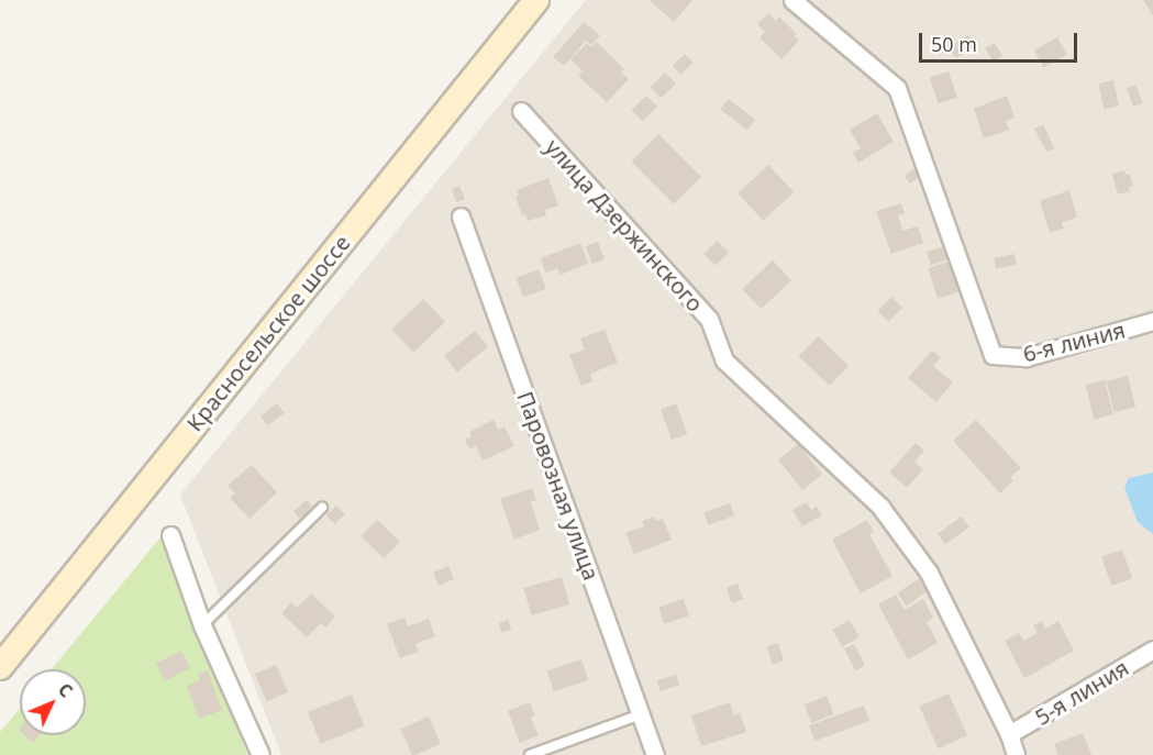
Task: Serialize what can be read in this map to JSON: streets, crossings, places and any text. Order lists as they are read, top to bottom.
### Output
{
  "streets": {
    "main road": ["Красносельское шоссе"],
    "street": [
      "улица Дзержинского",
      "6-я линия",
      "Паровозная улица",
      "5-я линия"
    ]
  },
  "crossings": [
    ["улица Дзержинского", "5-я линия"]
  ],
  "scale_bar": "50 m",
  "north": "top right"
}
